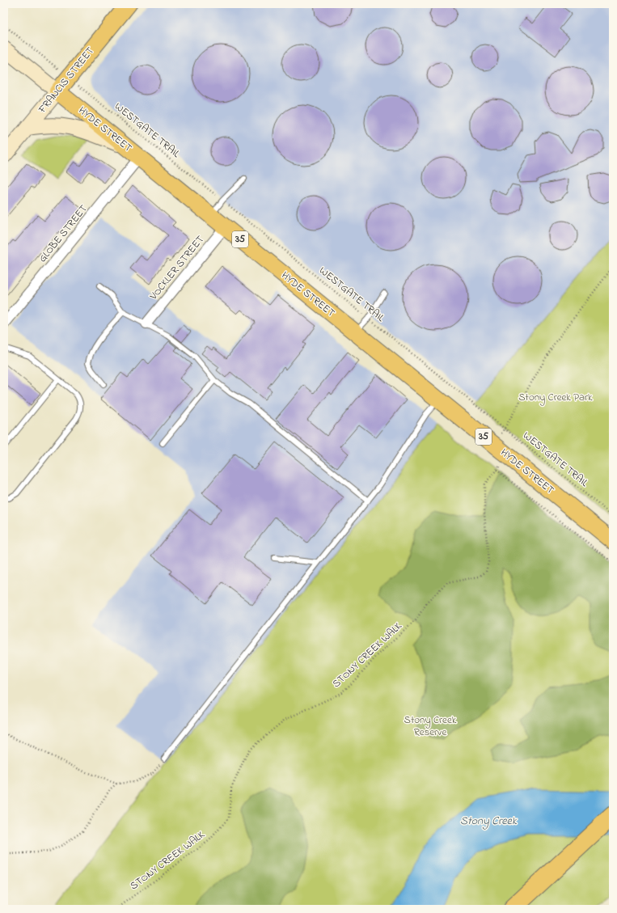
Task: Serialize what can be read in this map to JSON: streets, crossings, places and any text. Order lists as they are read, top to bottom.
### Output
{
  "streets": {
    "main road": ["FRANCIS STREET", "HYDE STREET", "35"],
    "street": ["GLOBE STREET", "VOCKLER STREET"],
    "path": ["WESTGATE TRAIL", "STONY CREEK WALK"]
  },
  "crossings": [
    ["FRANCIS STREET", "HYDE STREET"],
    ["HYDE STREET", "GLOBE STREET"],
    ["HYDE STREET", "VOCKLER STREET"],
    ["HYDE STREET", "STONY CREEK WALK"]
  ],
  "water": ["Stony Creek"],
  "parks": ["Stony Creek Park", "Stony Creek Reserve"]
}
